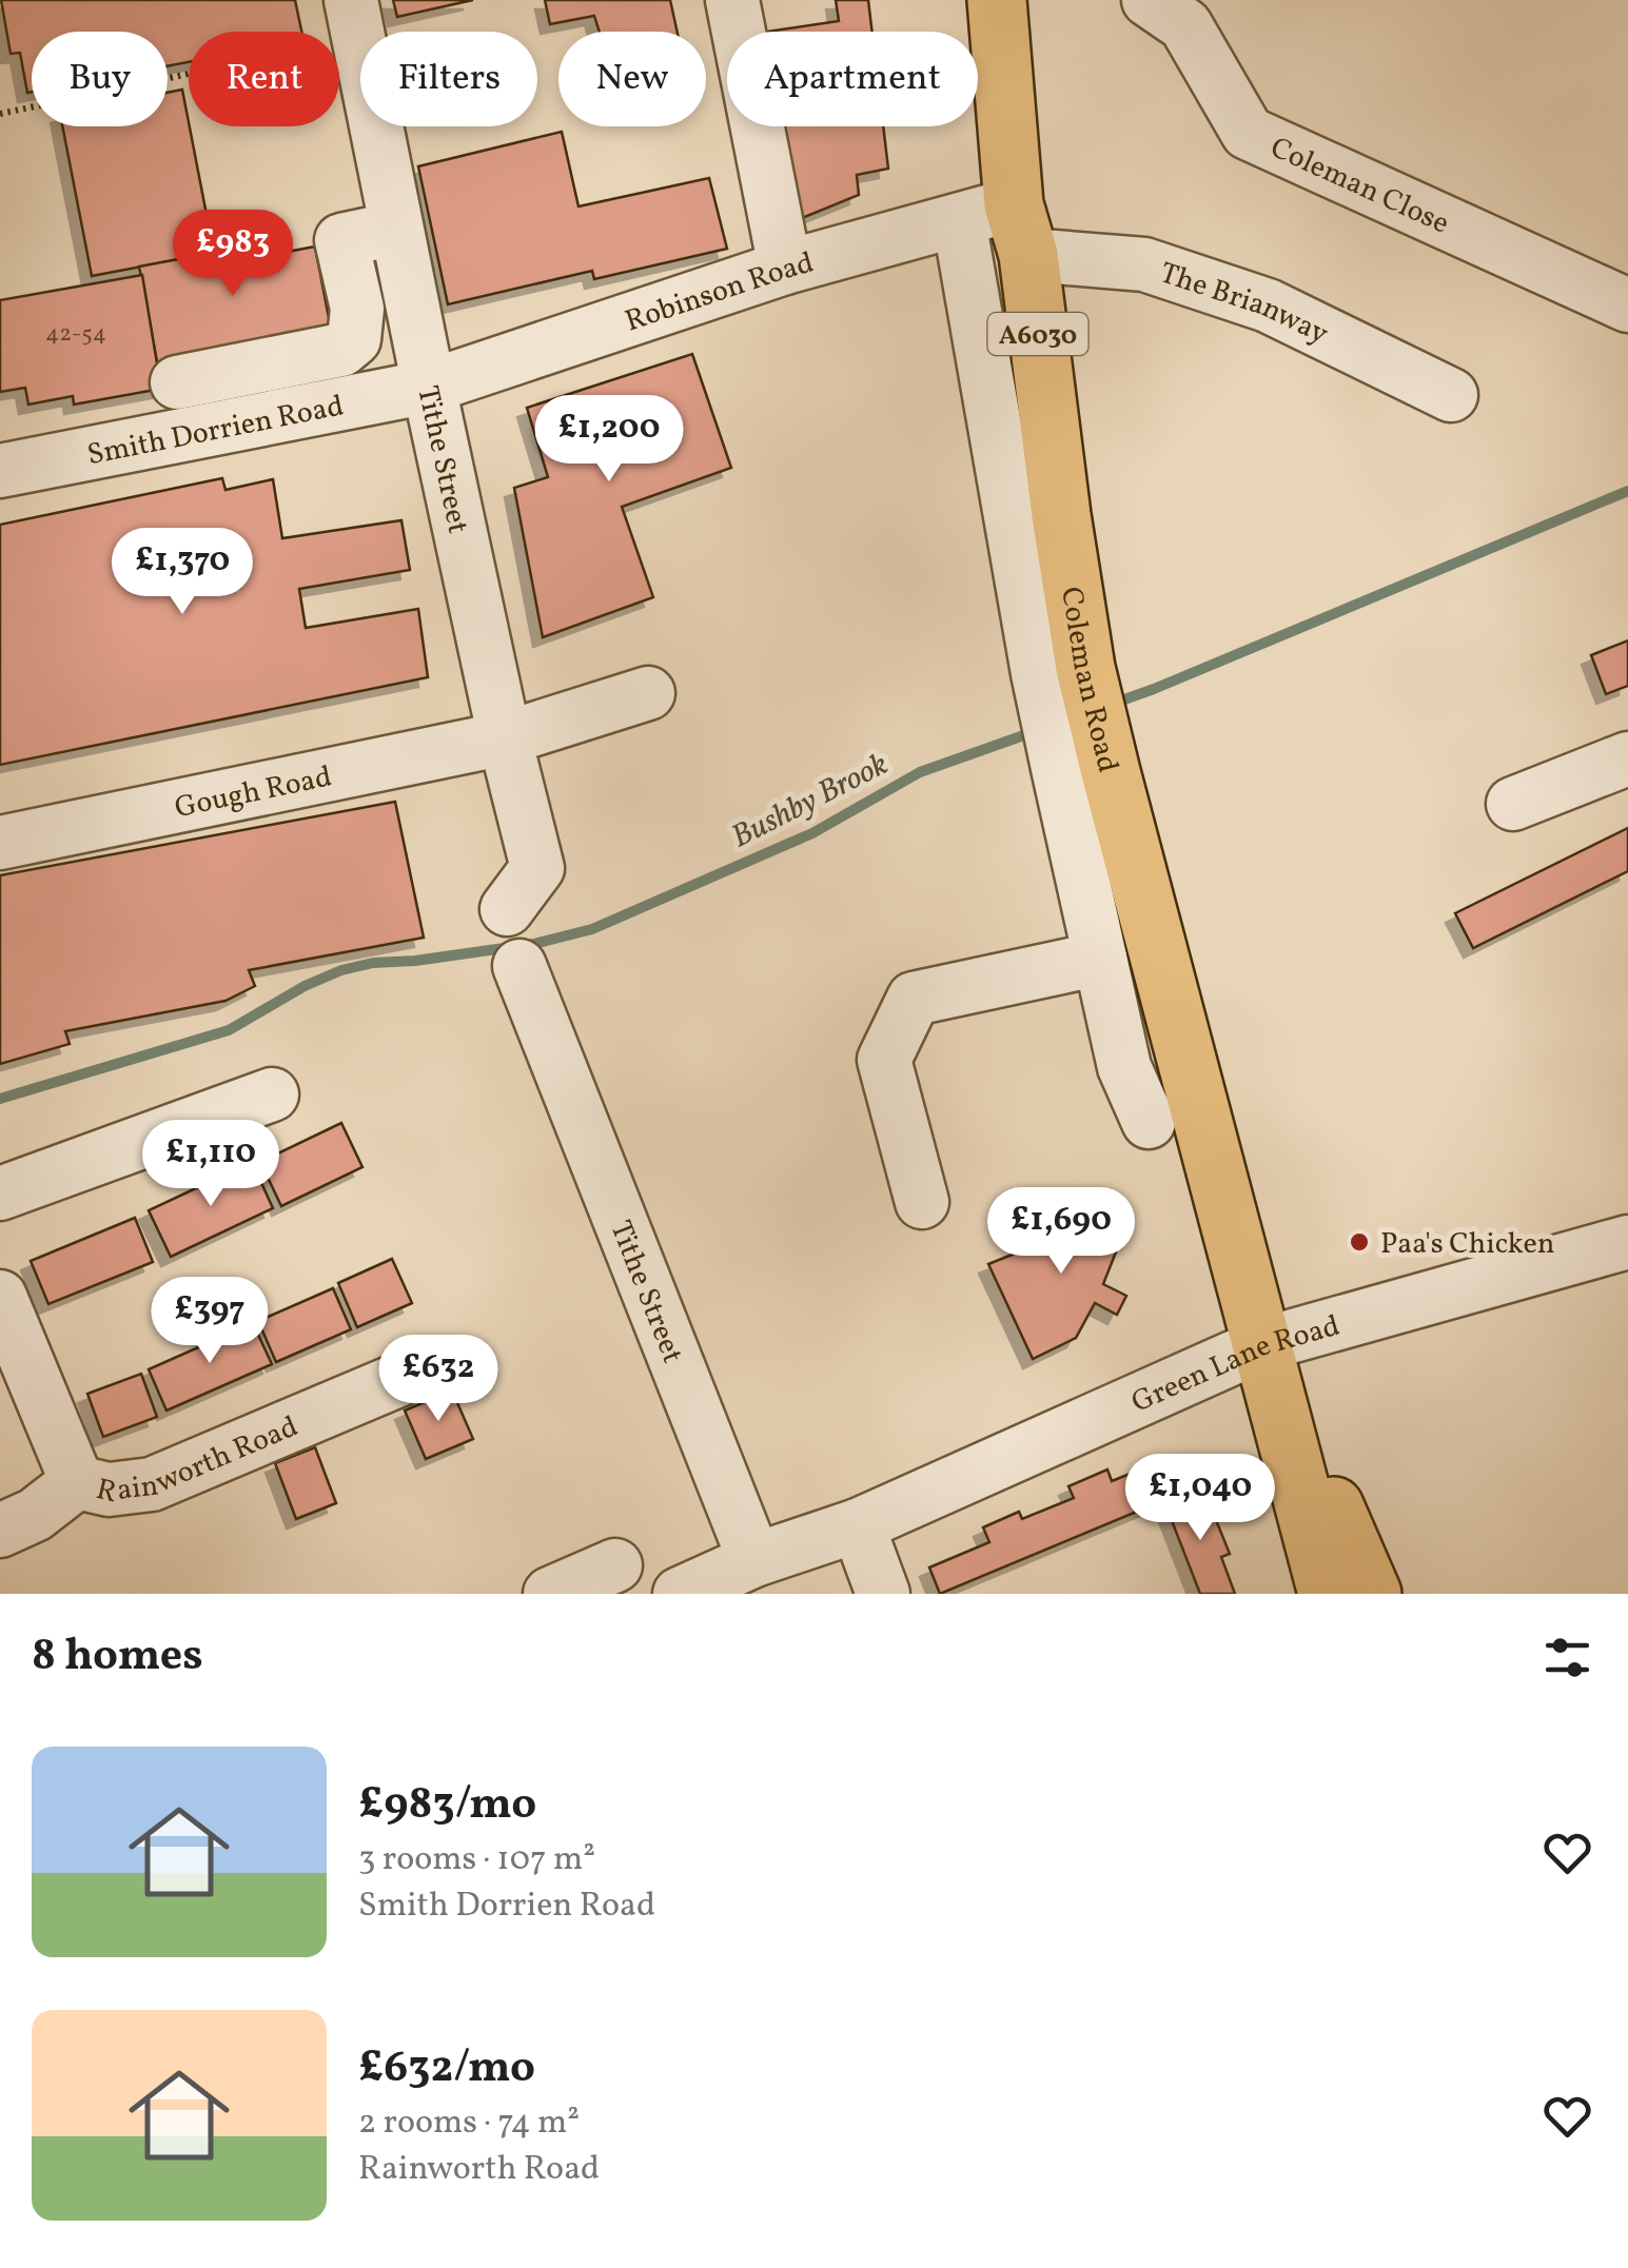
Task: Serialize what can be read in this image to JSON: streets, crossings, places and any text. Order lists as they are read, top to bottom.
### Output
{
  "streets": {
    "highway": ["A6030", "Coleman Road"],
    "street": [
      "Coleman Close",
      "Robinson Road",
      "The Brianway",
      "Smith Dorrien Road",
      "Tithe Street",
      "Gough Road",
      "Green Lane Road",
      "Rainworth Road"
    ]
  },
  "crossings": [
    ["Robinson Road", "The Brianway"],
    ["Robinson Road", "Smith Dorrien Road"],
    ["Robinson Road", "Tithe Street"],
    ["Robinson Road", "Coleman Road"],
    ["The Brianway", "Coleman Road"],
    ["Smith Dorrien Road", "Tithe Street"],
    ["Tithe Street", "Gough Road"],
    ["Tithe Street", "Green Lane Road"],
    ["Coleman Road", "Green Lane Road"]
  ],
  "water": ["Bushby Brook"],
  "places": ["Paa's Chicken"],
  "house_numbers": ["42-54"],
  "page": {
    "chip": [
      "Buy",
      "Rent",
      "Filters",
      "New",
      "Apartment"
    ],
    "price": [
      "£983",
      "£1,200",
      "£1,370",
      "£1,110",
      "£1,690",
      "£397",
      "£632",
      "£1,040"
    ],
    "heading": "8 homes",
    "list": [
      {
        "name": "£983/mo",
        "note": "3 rooms · 107 m² · Smith Dorrien Road"
      },
      {
        "name": "£632/mo",
        "note": "2 rooms · 74 m² · Rainworth Road"
      }
    ]
  }
}
